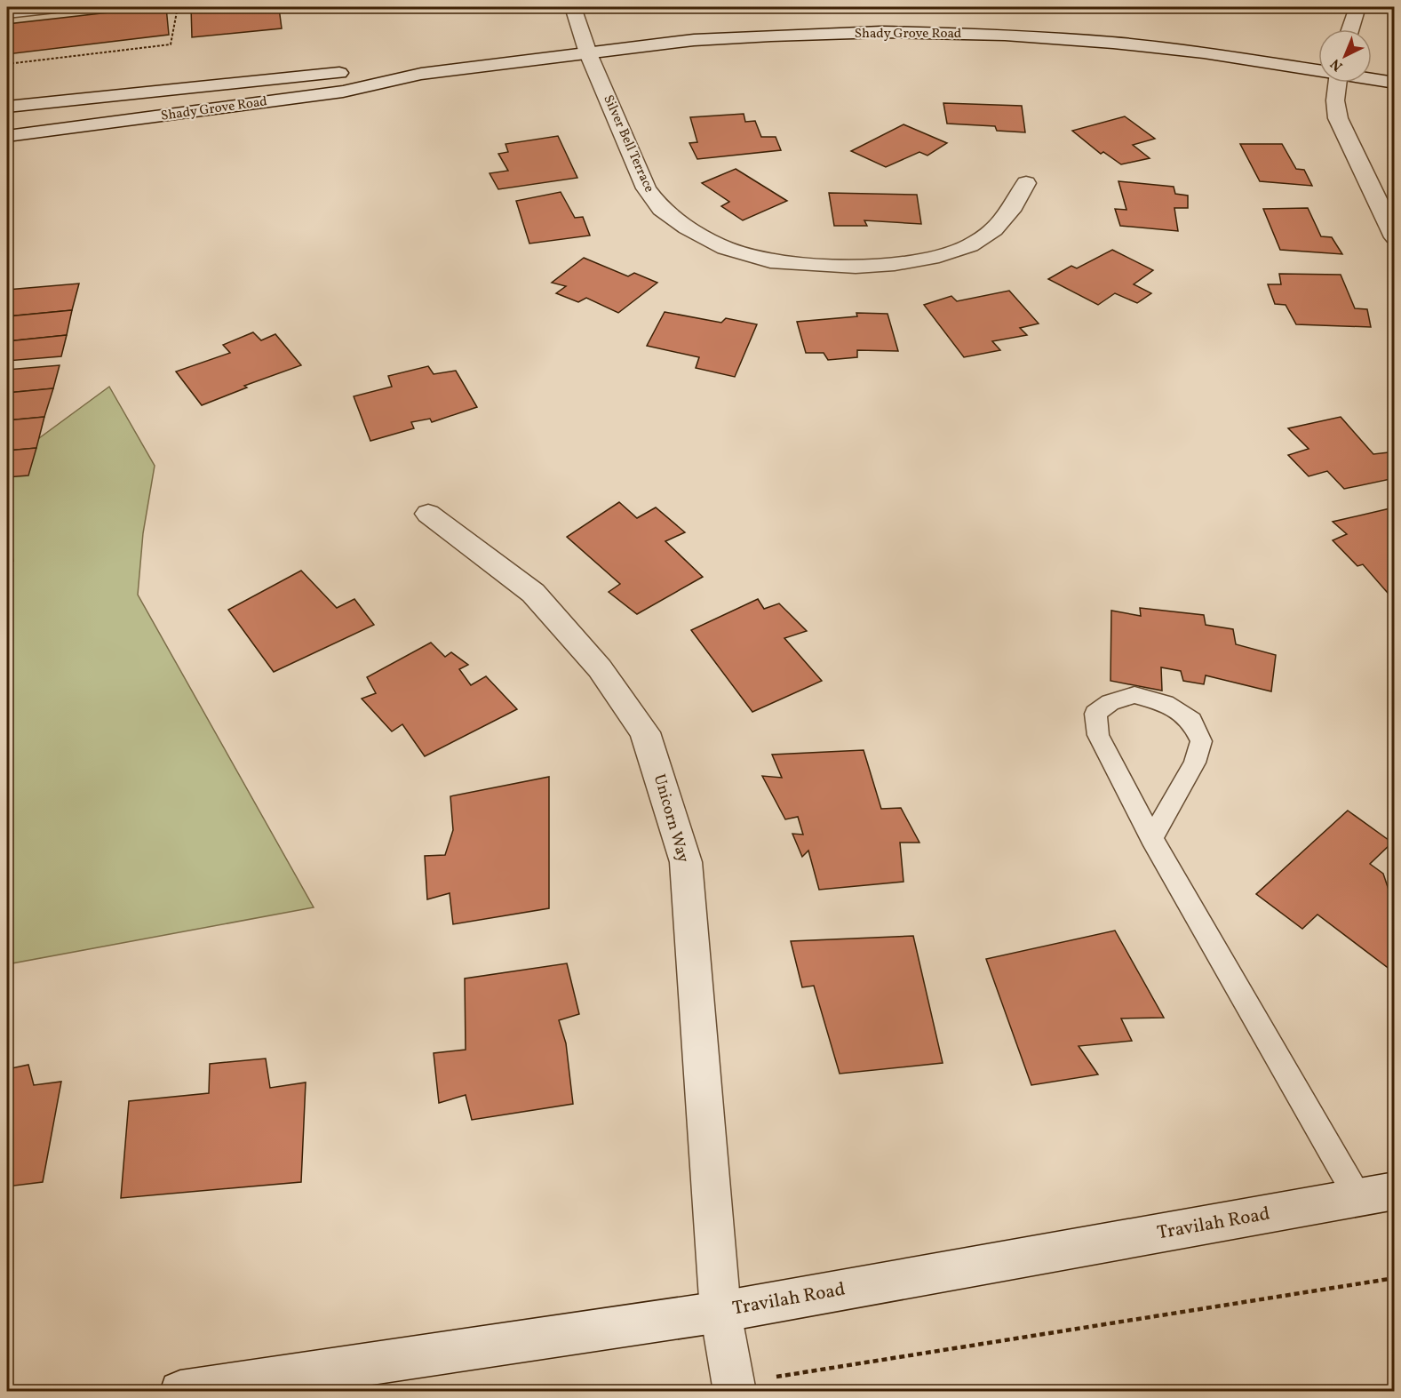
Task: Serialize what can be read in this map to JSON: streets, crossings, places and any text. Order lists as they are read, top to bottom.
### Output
{
  "streets": {
    "main road": [
      "Shady Grove Road",
      "Silver Bell Terrace",
      "Unicorn Way",
      "Travilah Road"
    ]
  },
  "crossings": [
    ["Shady Grove Road", "Silver Bell Terrace"],
    ["Unicorn Way", "Travilah Road"]
  ],
  "north": "bottom left"
}
